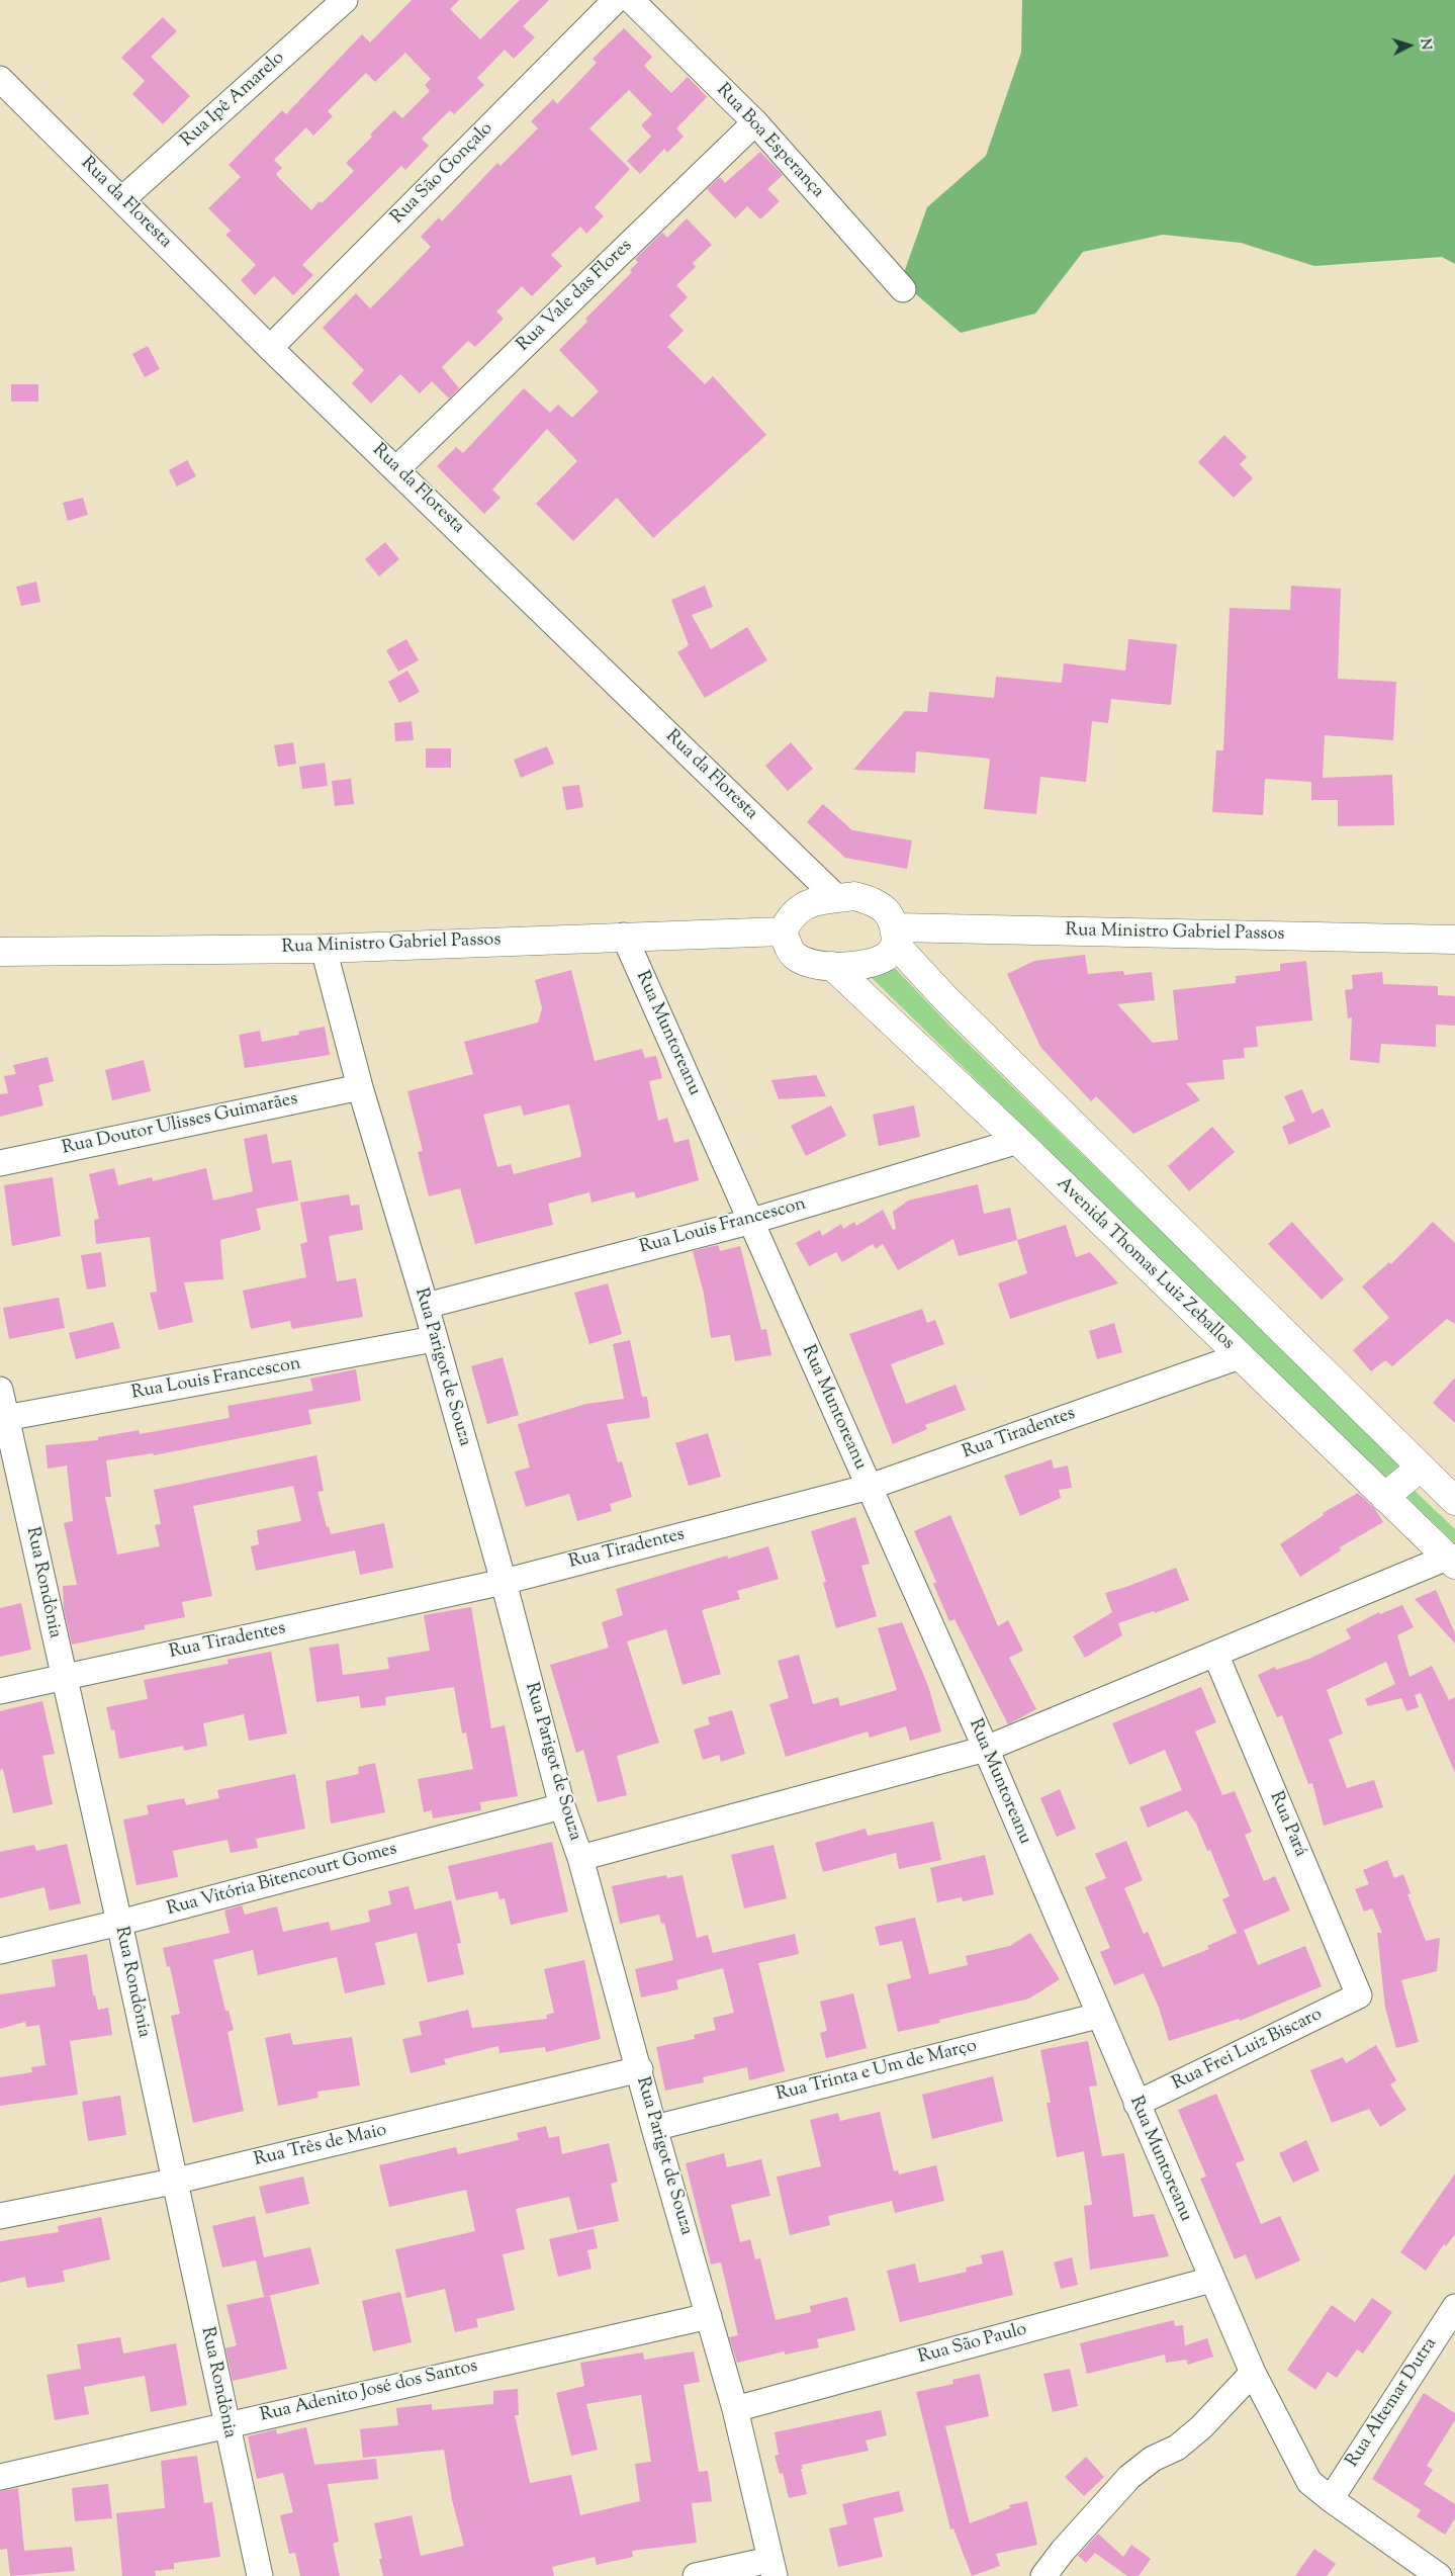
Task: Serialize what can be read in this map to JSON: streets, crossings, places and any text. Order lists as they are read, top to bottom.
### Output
{
  "streets": {
    "main road": ["Rua Ministro Gabriel Passos", "Avenida Thomas Luiz Zeballos"],
    "street": [
      "Rua Ipê Amarelo",
      "Rua Boa Esperança",
      "Rua São Gonçalo",
      "Rua da Floresta",
      "Rua Vale das Flores",
      "Rua Muntoreanu",
      "Rua Doutor Ulisses Guimarães",
      "Rua Louis Francescon",
      "Rua Parigot de Souza",
      "Rua Tiradentes",
      "Rua Rondônia",
      "Rua Pará",
      "Rua Vitória Bitencourt Gomes",
      "Rua Frei Luiz Biscaro",
      "Rua Trinta e Um de Março",
      "Rua Três de Maio",
      "Rua São Paulo",
      "Rua Adenito José dos Santos",
      "Rua Altemar Dutra"
    ]
  },
  "crossings": [
    ["Rua Ipê Amarelo", "Rua da Floresta"],
    ["Rua Boa Esperança", "Rua Vale das Flores"],
    ["Rua São Gonçalo", "Rua da Floresta"],
    ["Rua da Floresta", "Rua Vale das Flores"],
    ["Rua da Floresta", "Rua Ministro Gabriel Passos"],
    ["Rua da Floresta", "Avenida Thomas Luiz Zeballos"],
    ["Rua Ministro Gabriel Passos", "Rua Muntoreanu"],
    ["Rua Ministro Gabriel Passos", "Avenida Thomas Luiz Zeballos"],
    ["Rua Ministro Gabriel Passos", "Rua Parigot de Souza"],
    ["Rua Muntoreanu", "Rua Louis Francescon"],
    ["Rua Muntoreanu", "Rua Tiradentes"],
    ["Rua Muntoreanu", "Rua Frei Luiz Biscaro"],
    ["Rua Muntoreanu", "Rua Trinta e Um de Março"],
    ["Rua Muntoreanu", "Rua São Paulo"],
    ["Rua Muntoreanu", "Rua Altemar Dutra"],
    ["Rua Doutor Ulisses Guimarães", "Rua Parigot de Souza"],
    ["Rua Louis Francescon", "Avenida Thomas Luiz Zeballos"],
    ["Rua Louis Francescon", "Rua Parigot de Souza"],
    ["Rua Louis Francescon", "Rua Rondônia"],
    ["Avenida Thomas Luiz Zeballos", "Rua Tiradentes"],
    ["Rua Parigot de Souza", "Rua Tiradentes"],
    ["Rua Parigot de Souza", "Rua Vitória Bitencourt Gomes"],
    ["Rua Parigot de Souza", "Rua Trinta e Um de Março"],
    ["Rua Parigot de Souza", "Rua Três de Maio"],
    ["Rua Parigot de Souza", "Rua São Paulo"],
    ["Rua Parigot de Souza", "Rua Adenito José dos Santos"],
    ["Rua Tiradentes", "Rua Rondônia"],
    ["Rua Rondônia", "Rua Vitória Bitencourt Gomes"],
    ["Rua Rondônia", "Rua Três de Maio"],
    ["Rua Rondônia", "Rua Adenito José dos Santos"],
    ["Rua Pará", "Rua Frei Luiz Biscaro"]
  ],
  "north": "right"
}
